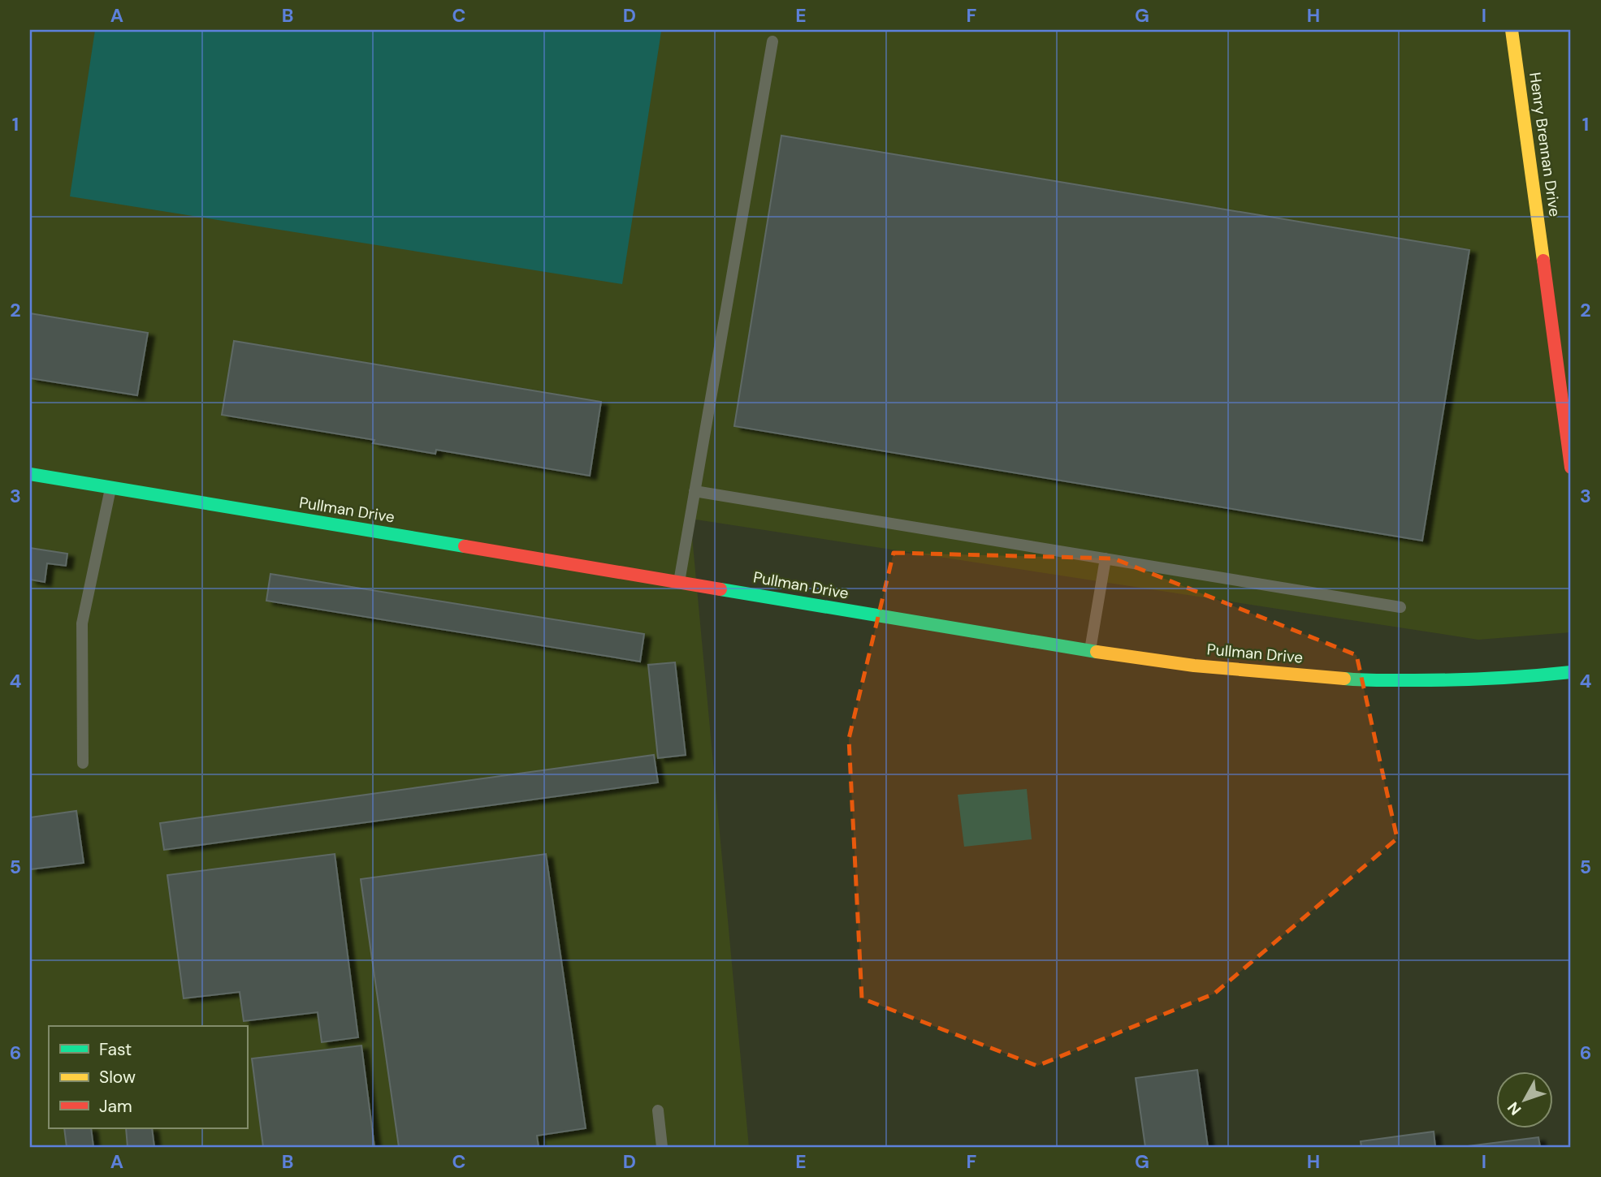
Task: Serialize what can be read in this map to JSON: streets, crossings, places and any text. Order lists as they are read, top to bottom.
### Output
{
  "streets": {
    "street": ["Henry Brennan Drive", "Pullman Drive"]
  },
  "legend": ["Fast", "Slow", "Jam"],
  "north": "bottom left",
  "grid": {
    "columns": [
      "A",
      "B",
      "C",
      "D",
      "E",
      "F",
      "G",
      "H",
      "I"
    ],
    "rows": [
      "1",
      "2",
      "3",
      "4",
      "5",
      "6"
    ]
  }
}
